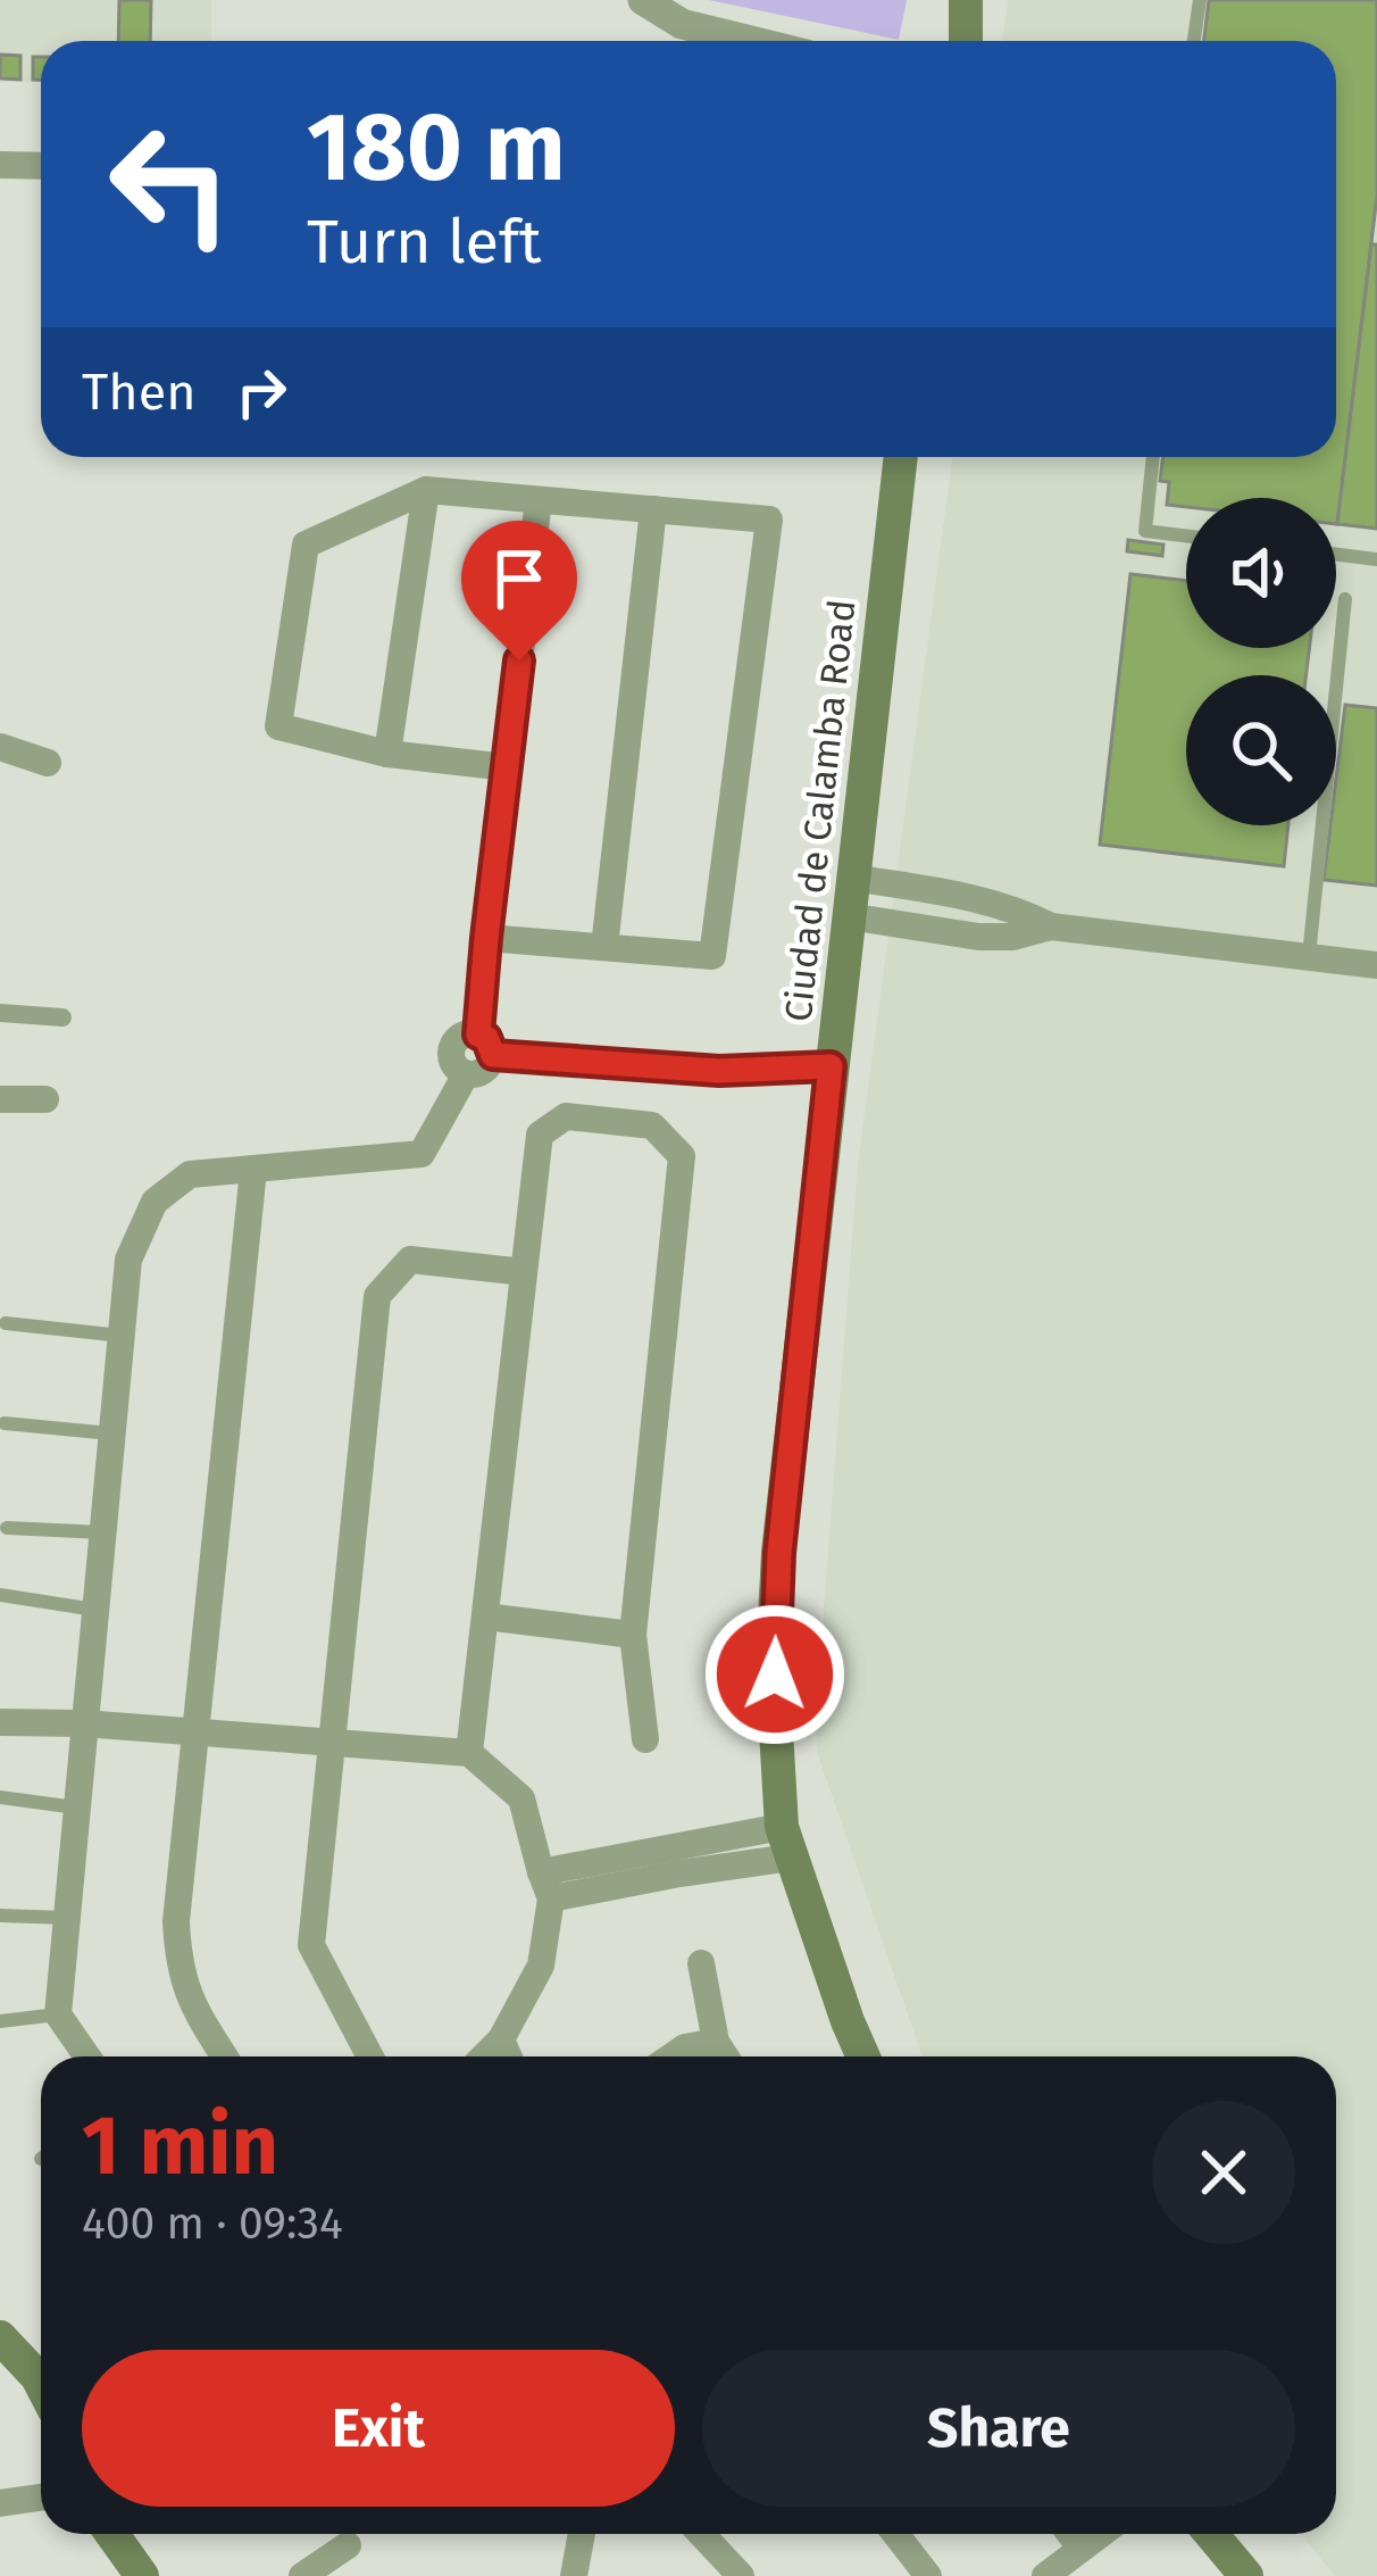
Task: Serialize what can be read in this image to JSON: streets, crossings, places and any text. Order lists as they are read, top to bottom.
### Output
{
  "streets": {
    "main road": ["Ciudad de Calamba Road"]
  },
  "page": {
    "turn": ["180 m", "Turn left"],
    "then": "Then",
    "heading": ["1 min", "400 m · 09:34"],
    "buttons": ["Exit", "Share"]
  }
}
